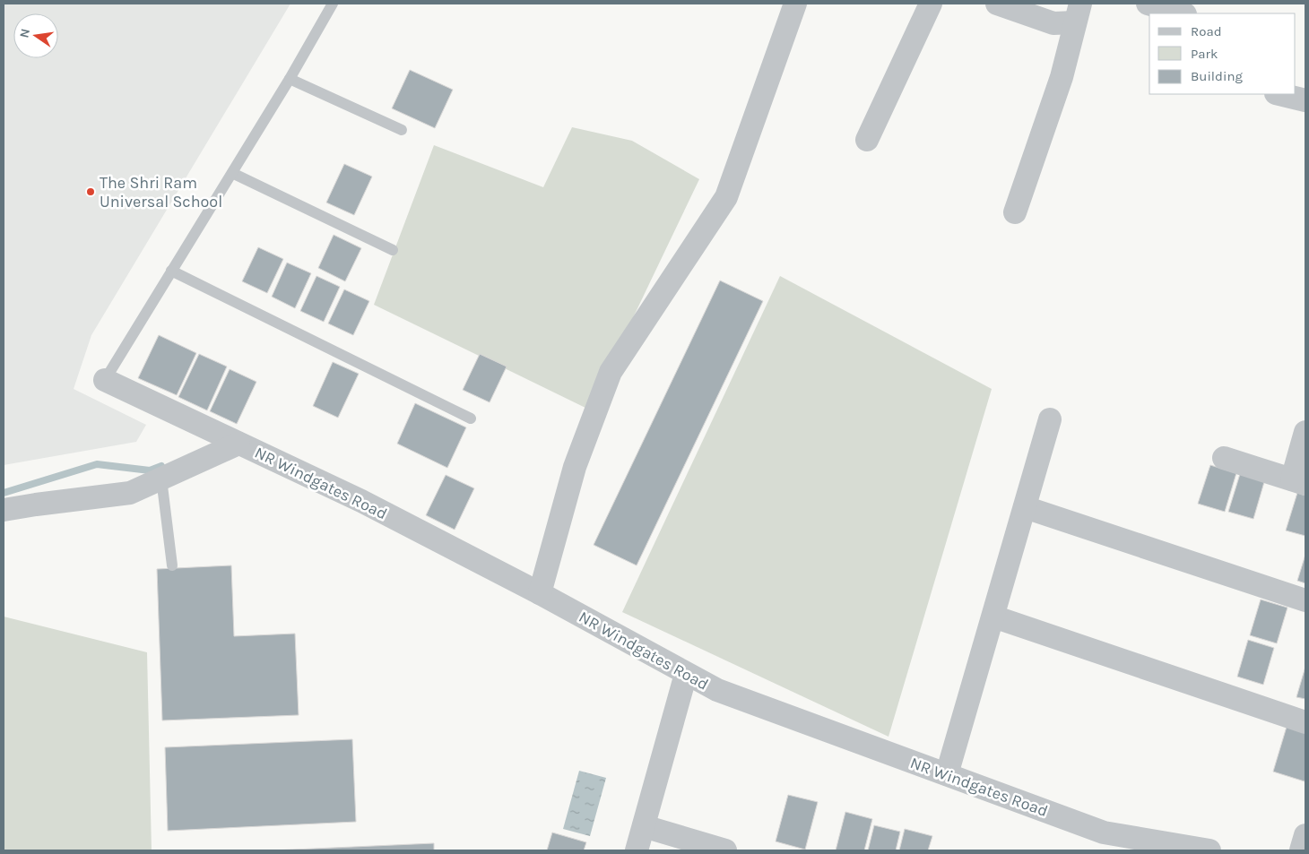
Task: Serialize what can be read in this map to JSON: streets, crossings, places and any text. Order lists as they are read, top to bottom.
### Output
{
  "streets": {
    "street": ["NR Windgates Road"]
  },
  "places": ["The Shri Ram Universal School"],
  "legend": ["Road", "Park", "Building"],
  "north": "left"
}
